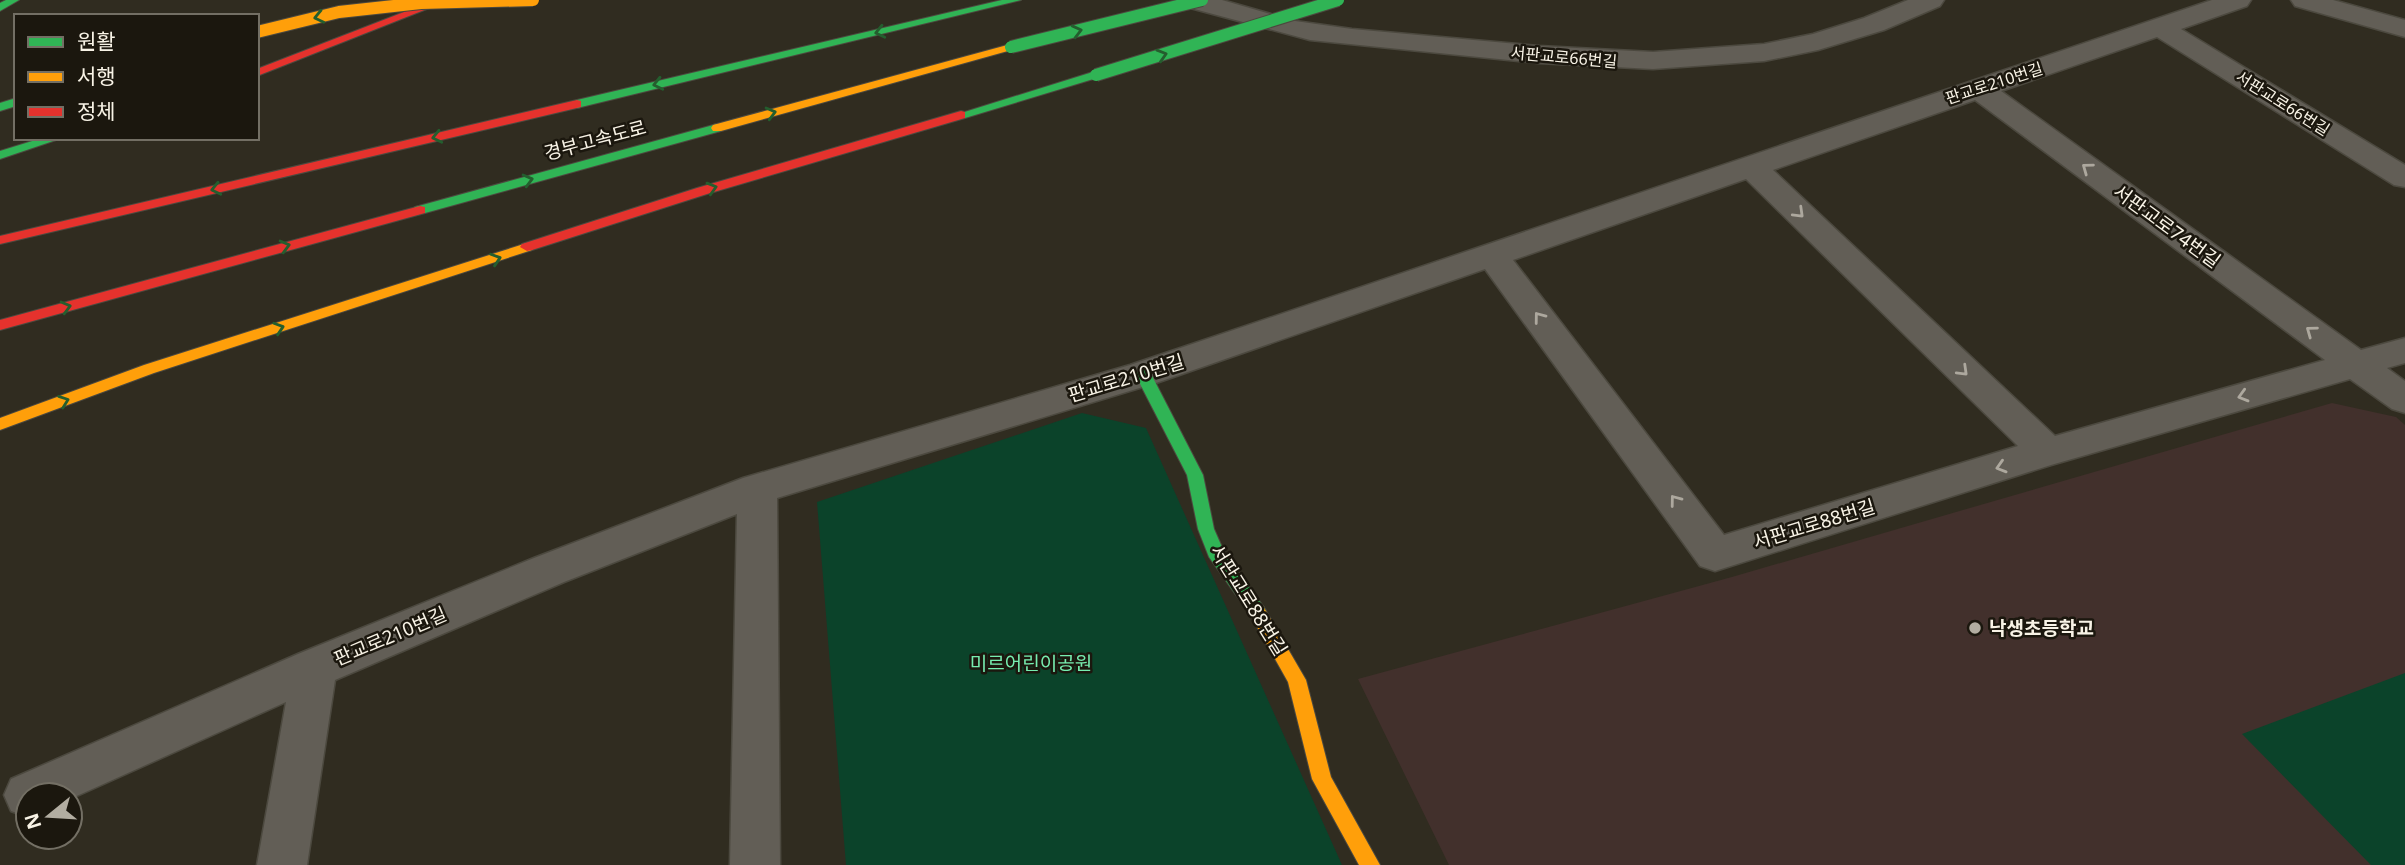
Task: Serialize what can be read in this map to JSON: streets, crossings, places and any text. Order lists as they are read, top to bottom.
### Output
{
  "streets": {
    "main road": ["경부고속도로", "서판교로88번길"],
    "street": ["서판교로66번길", "판교로210번길", "서판교로74번길"]
  },
  "crossings": [
    ["서판교로66번길", "판교로210번길"],
    ["판교로210번길", "서판교로74번길"],
    ["판교로210번길", "서판교로88번길"]
  ],
  "parks": ["미르어린이공원"],
  "places": ["낙생초등학교"],
  "legend": ["원활", "서행", "정체"],
  "north": "left"
}
